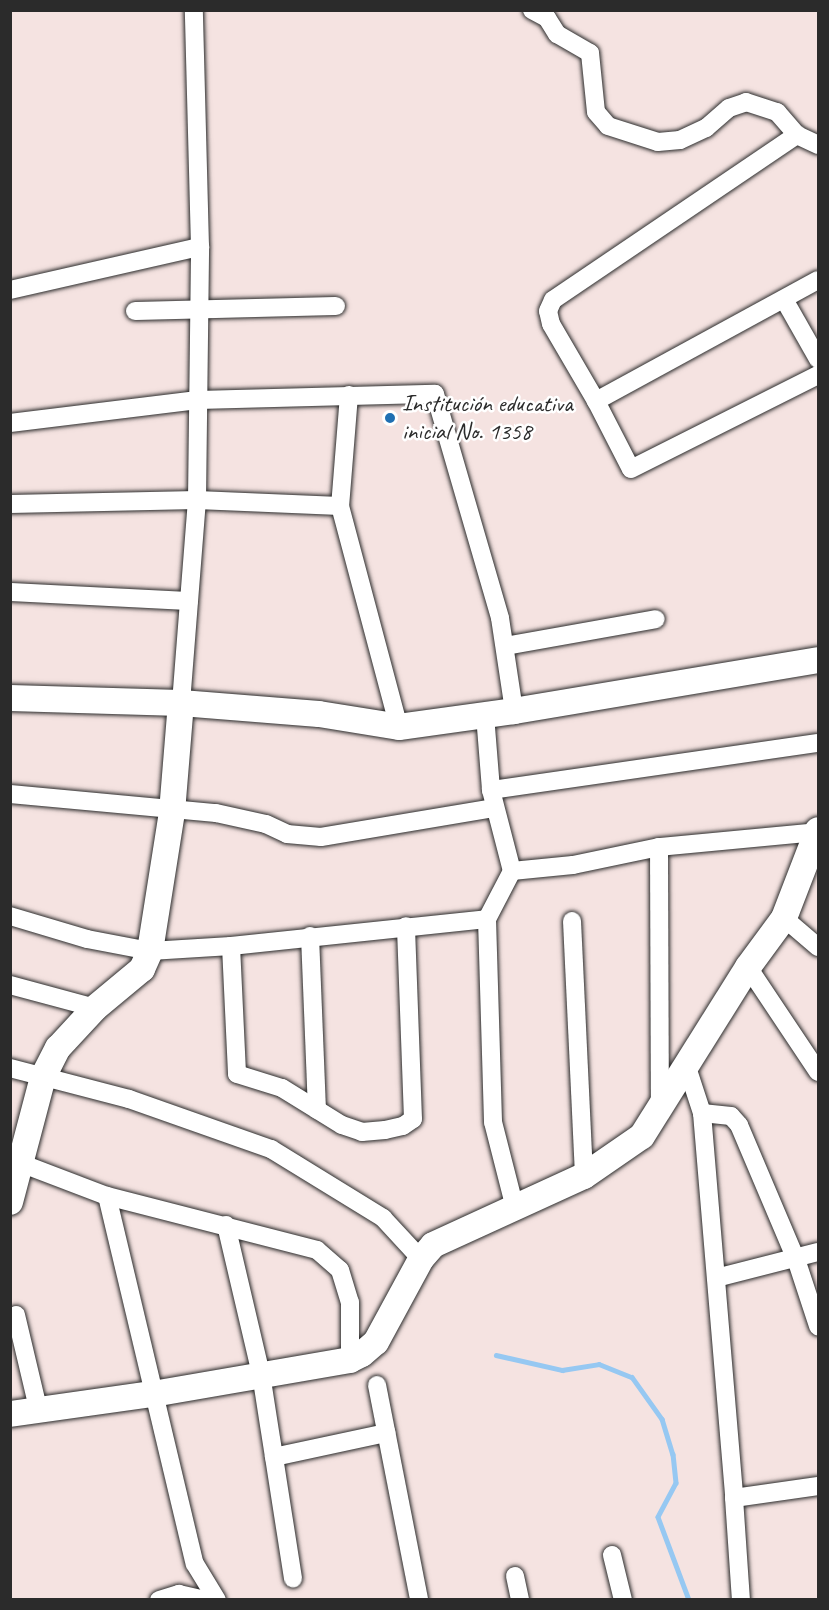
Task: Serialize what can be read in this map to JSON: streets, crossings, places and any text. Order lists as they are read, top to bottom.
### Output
{
  "places": ["Institución educativa inicial No. 1358"]
}
